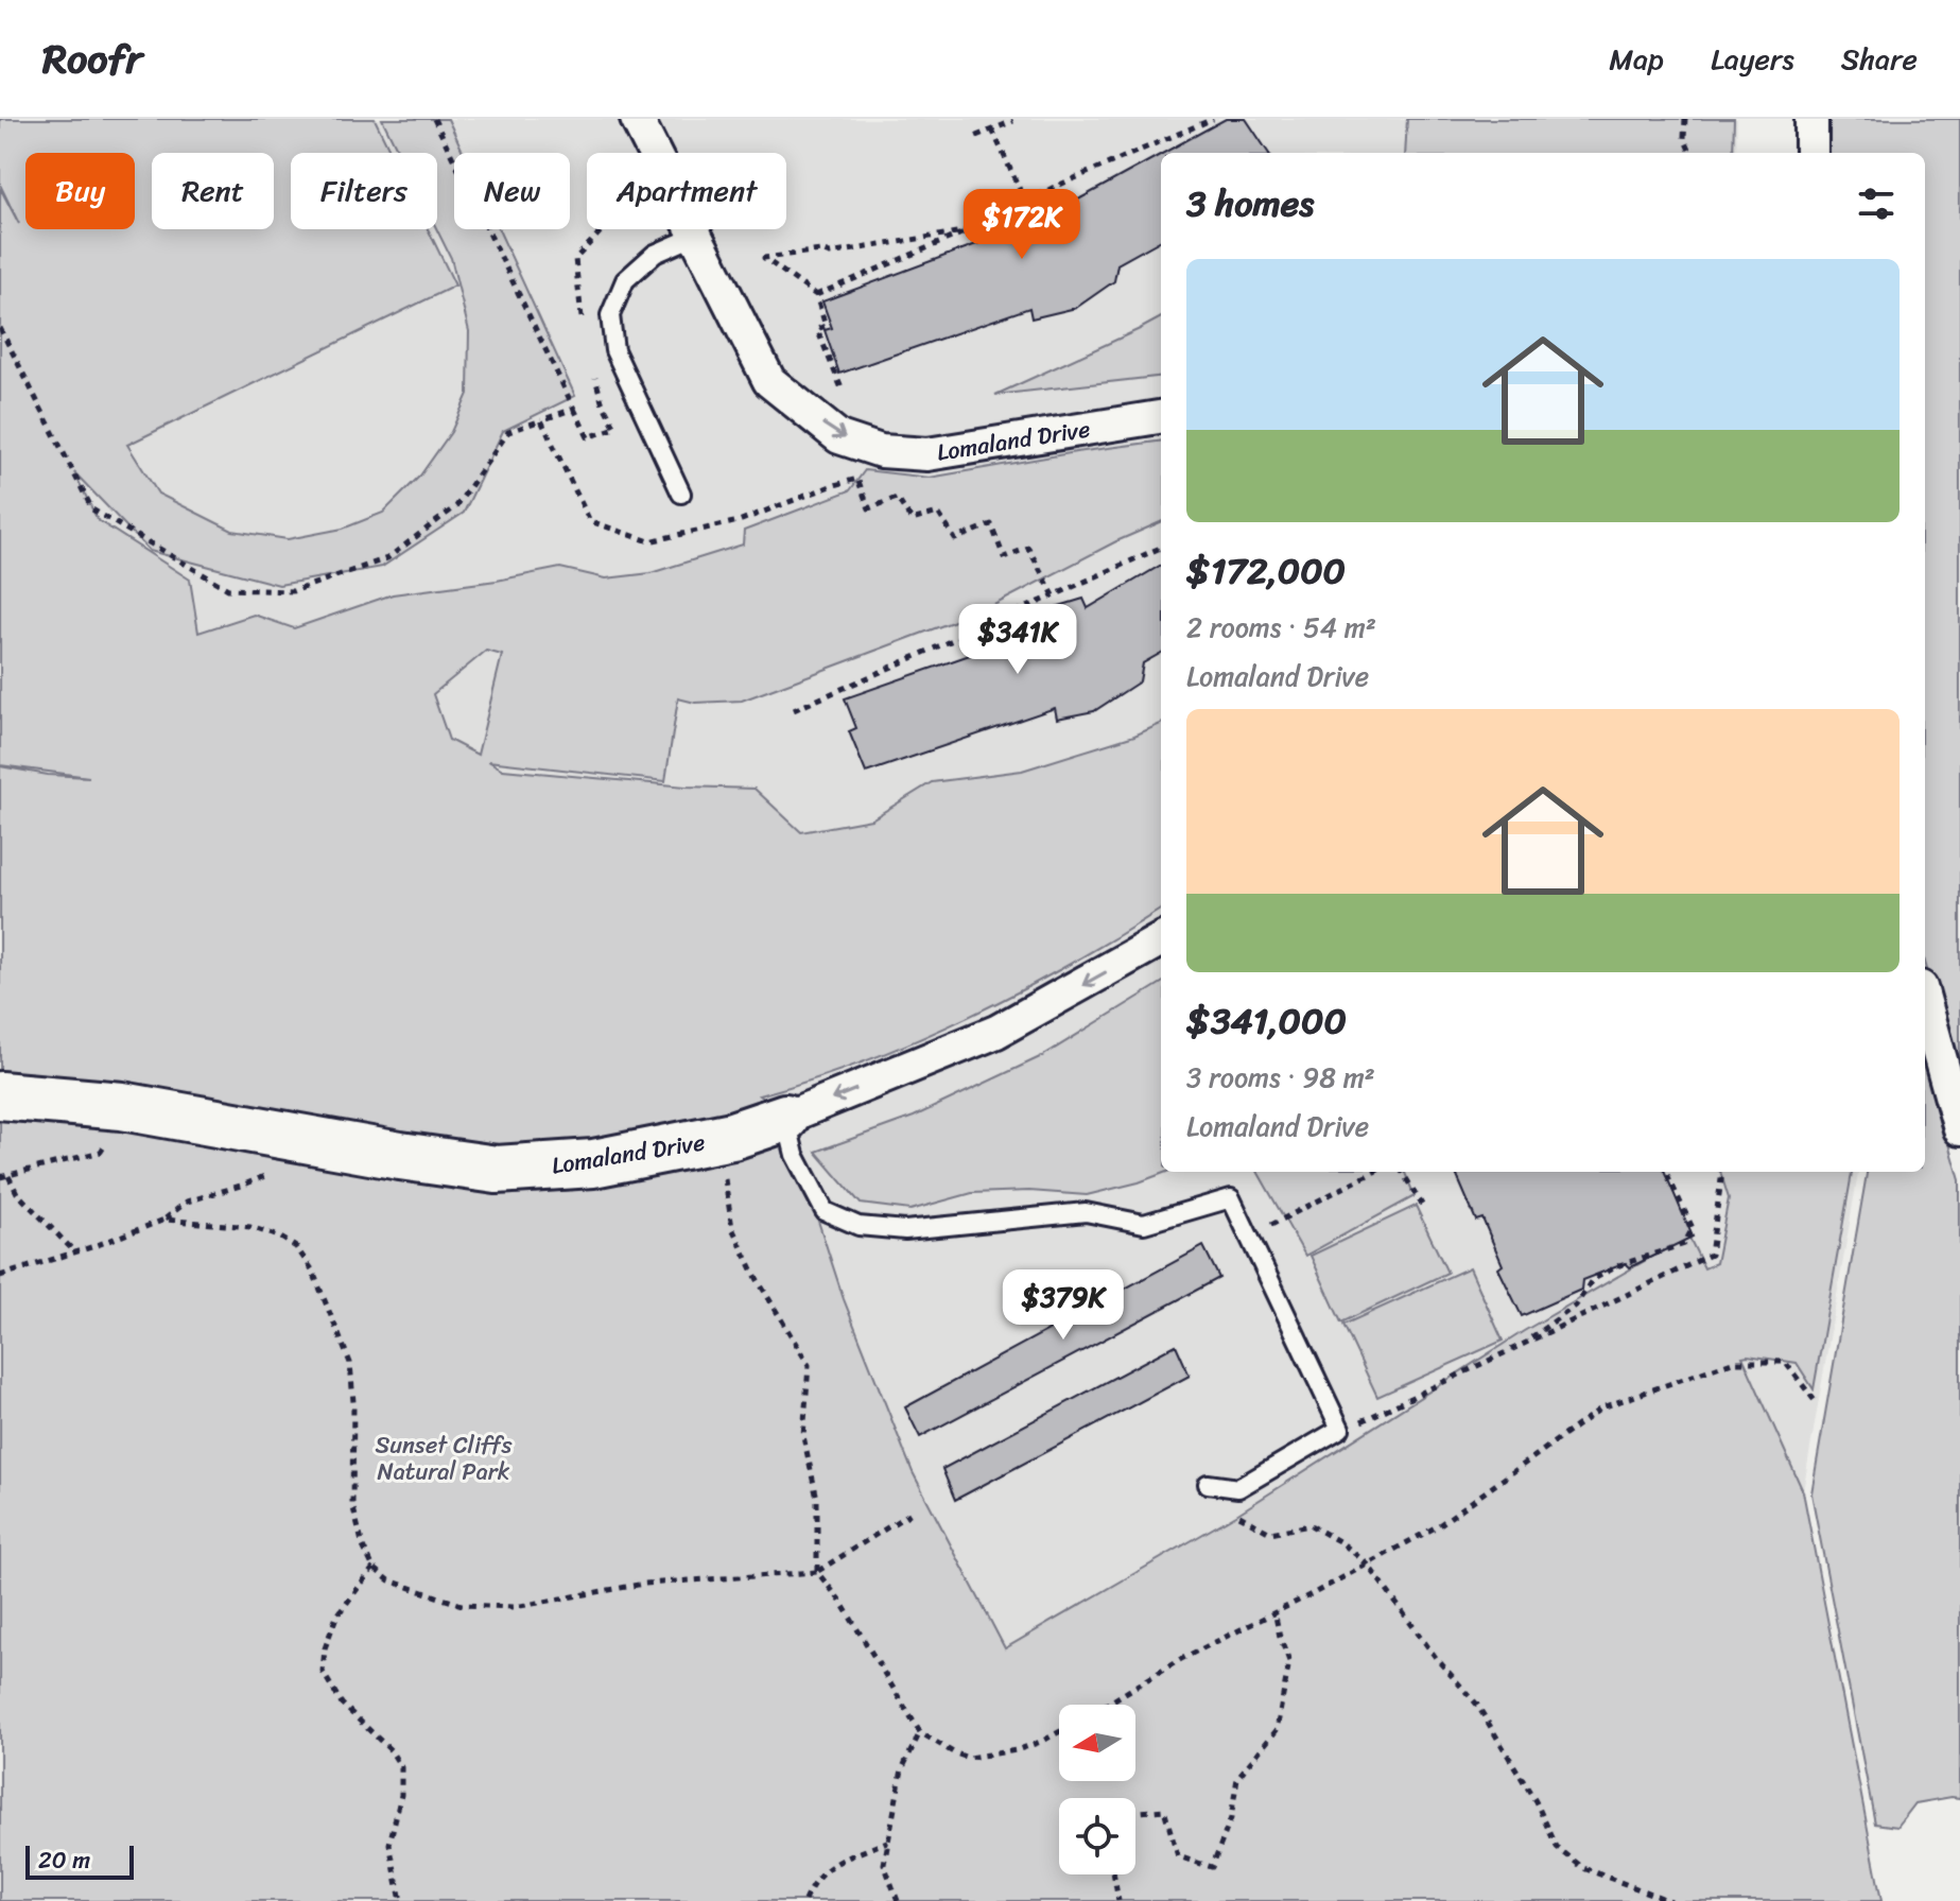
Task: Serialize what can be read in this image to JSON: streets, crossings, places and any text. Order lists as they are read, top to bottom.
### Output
{
  "streets": {
    "street": ["Lomaland Drive"]
  },
  "parks": ["Sunset Cliffs Natural Park"],
  "scale_bar": "20 m",
  "north": "left",
  "page": {
    "header": "Roofr",
    "nav": ["Map", "Layers", "Share"],
    "chip": [
      "Buy",
      "Rent",
      "Filters",
      "New",
      "Apartment"
    ],
    "heading": "3 homes",
    "price": ["$172K", "$341K", "$379K"],
    "list": [
      {
        "name": "$172,000",
        "note": "2 rooms · 54 m² · Lomaland Drive"
      },
      {
        "name": "$341,000",
        "note": "3 rooms · 98 m² · Lomaland Drive"
      }
    ],
    "scale": "20 m"
  }
}
